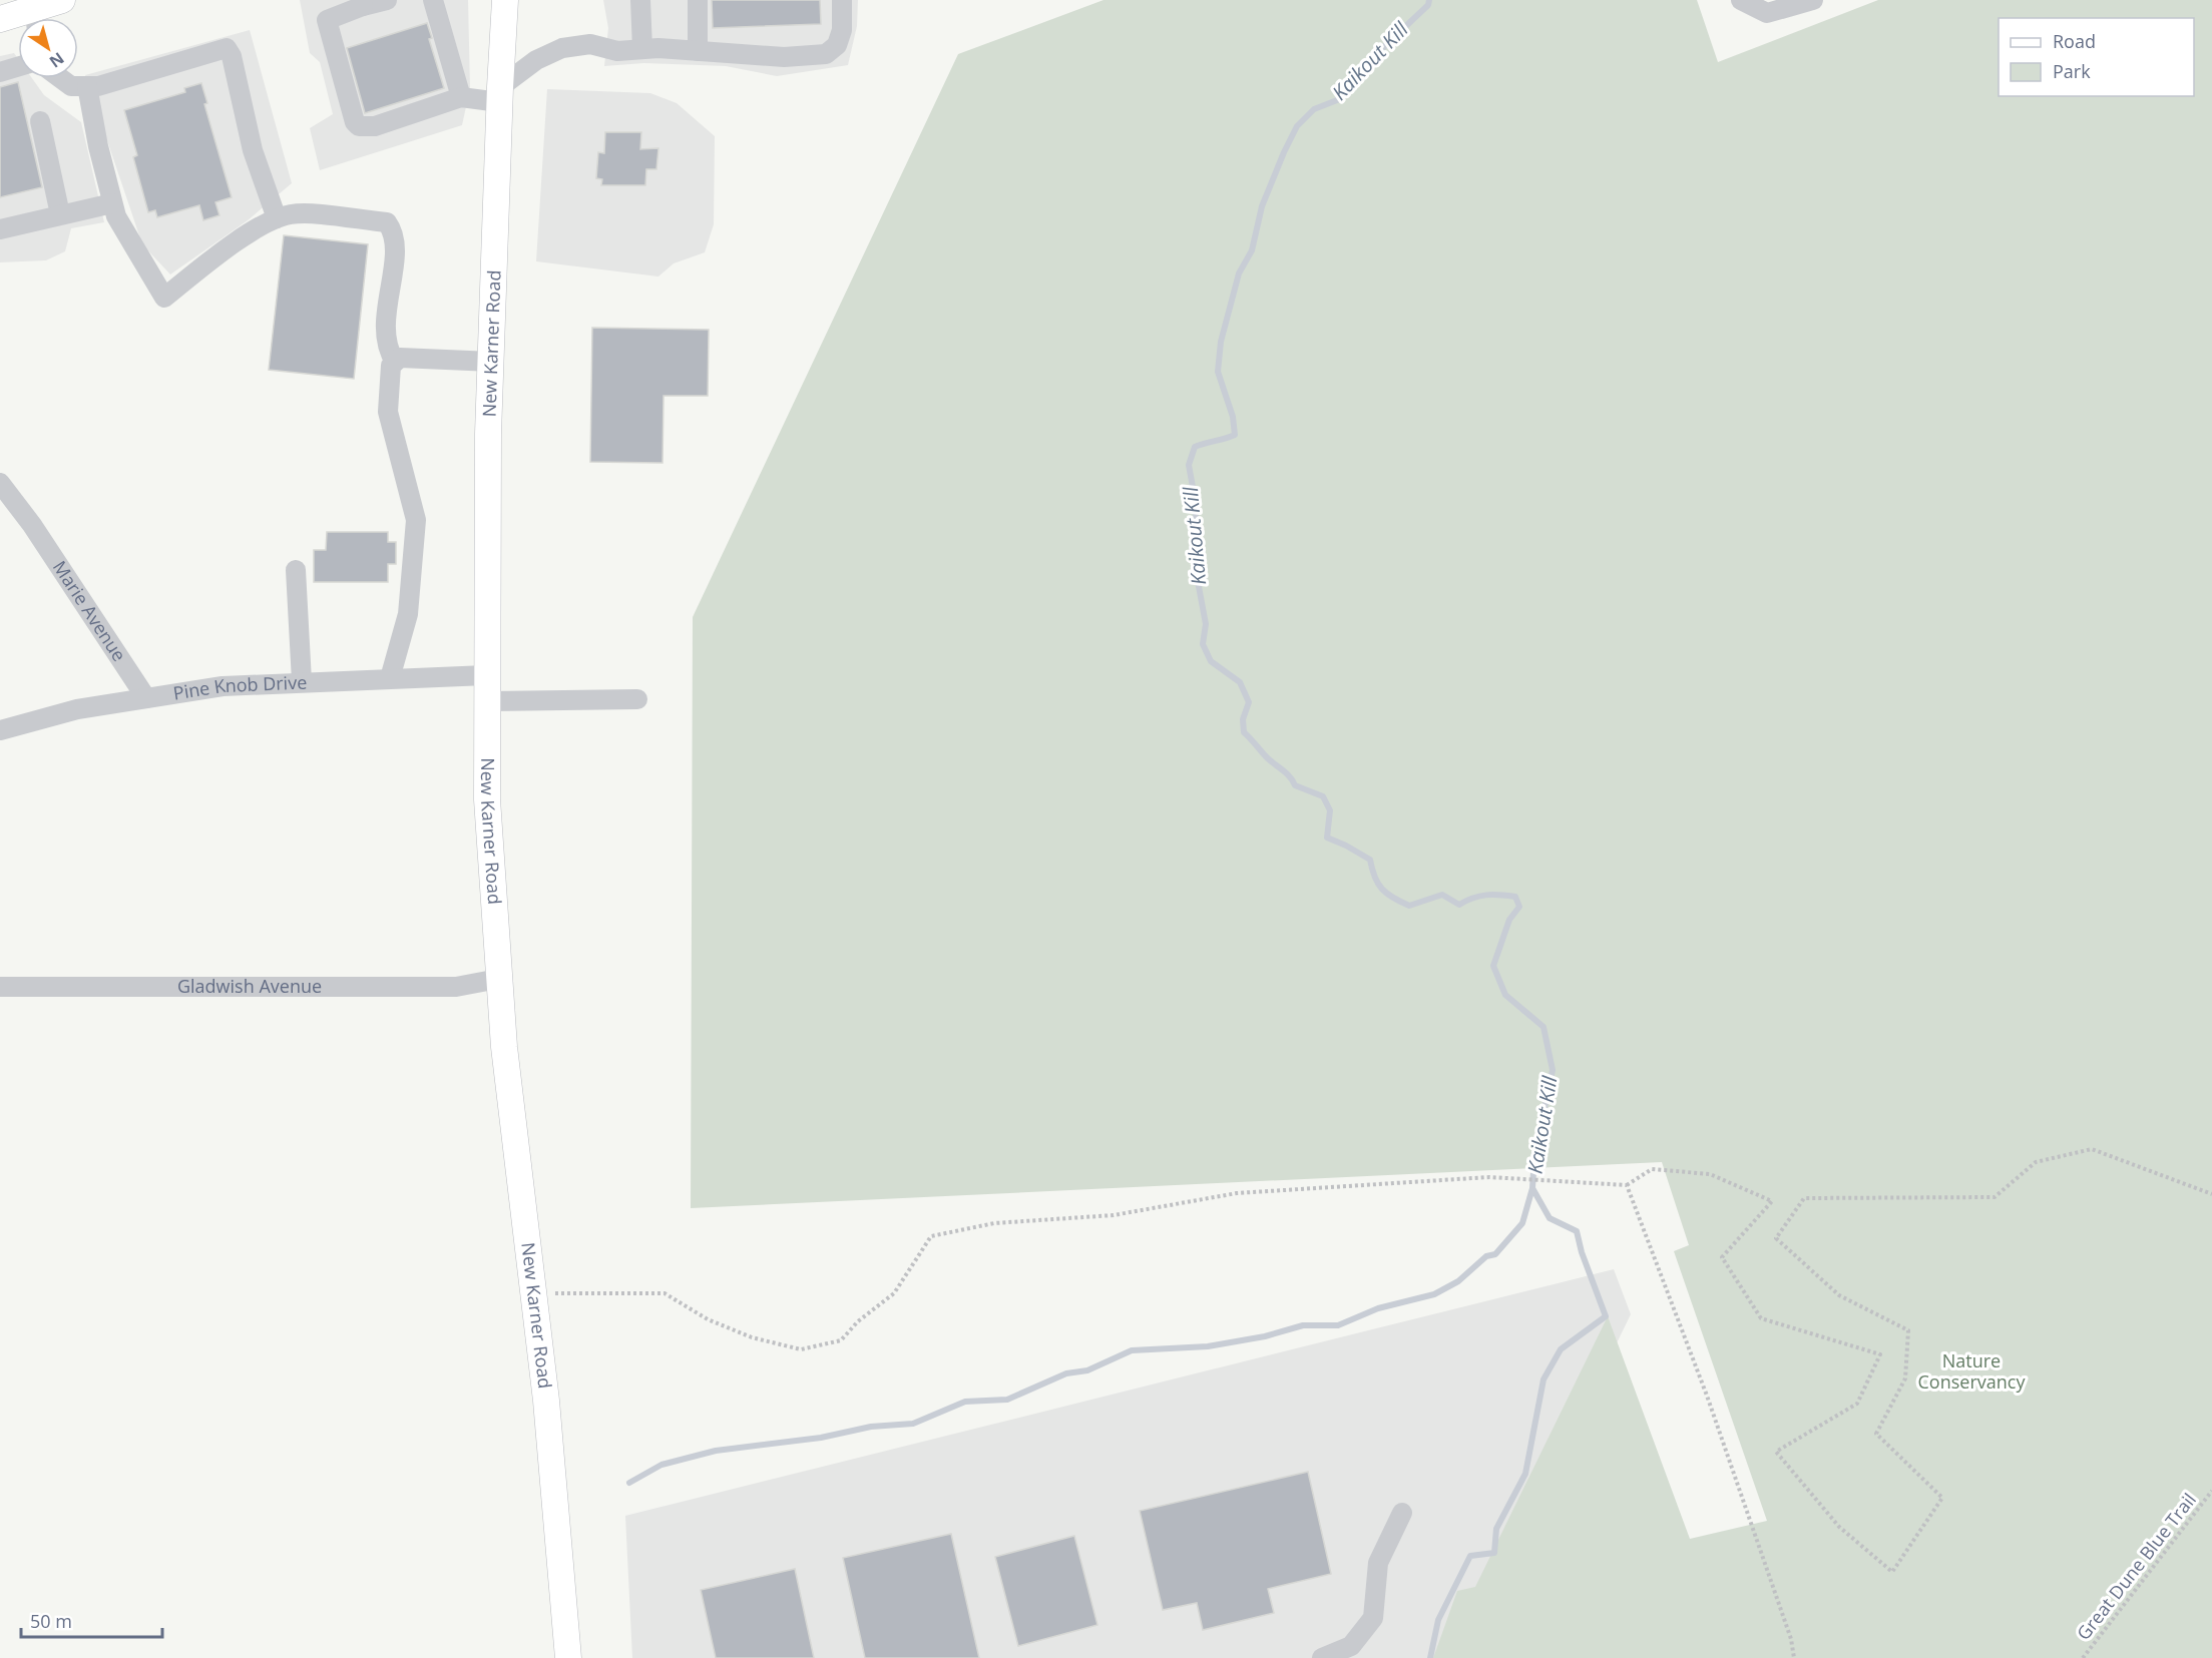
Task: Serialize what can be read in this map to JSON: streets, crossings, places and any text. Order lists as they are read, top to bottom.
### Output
{
  "streets": {
    "main road": ["New Karner Road"],
    "street": ["Marie Avenue", "Pine Knob Drive", "Gladwish Avenue"],
    "path": ["Great Dune Blue Trail"]
  },
  "crossings": [
    ["New Karner Road", "Pine Knob Drive"],
    ["New Karner Road", "Gladwish Avenue"],
    ["Marie Avenue", "Pine Knob Drive"]
  ],
  "water": ["Kaikout Kill"],
  "parks": ["Nature Conservancy"],
  "legend": ["Road", "Park"],
  "scale_bar": "50 m",
  "north": "bottom right"
}
